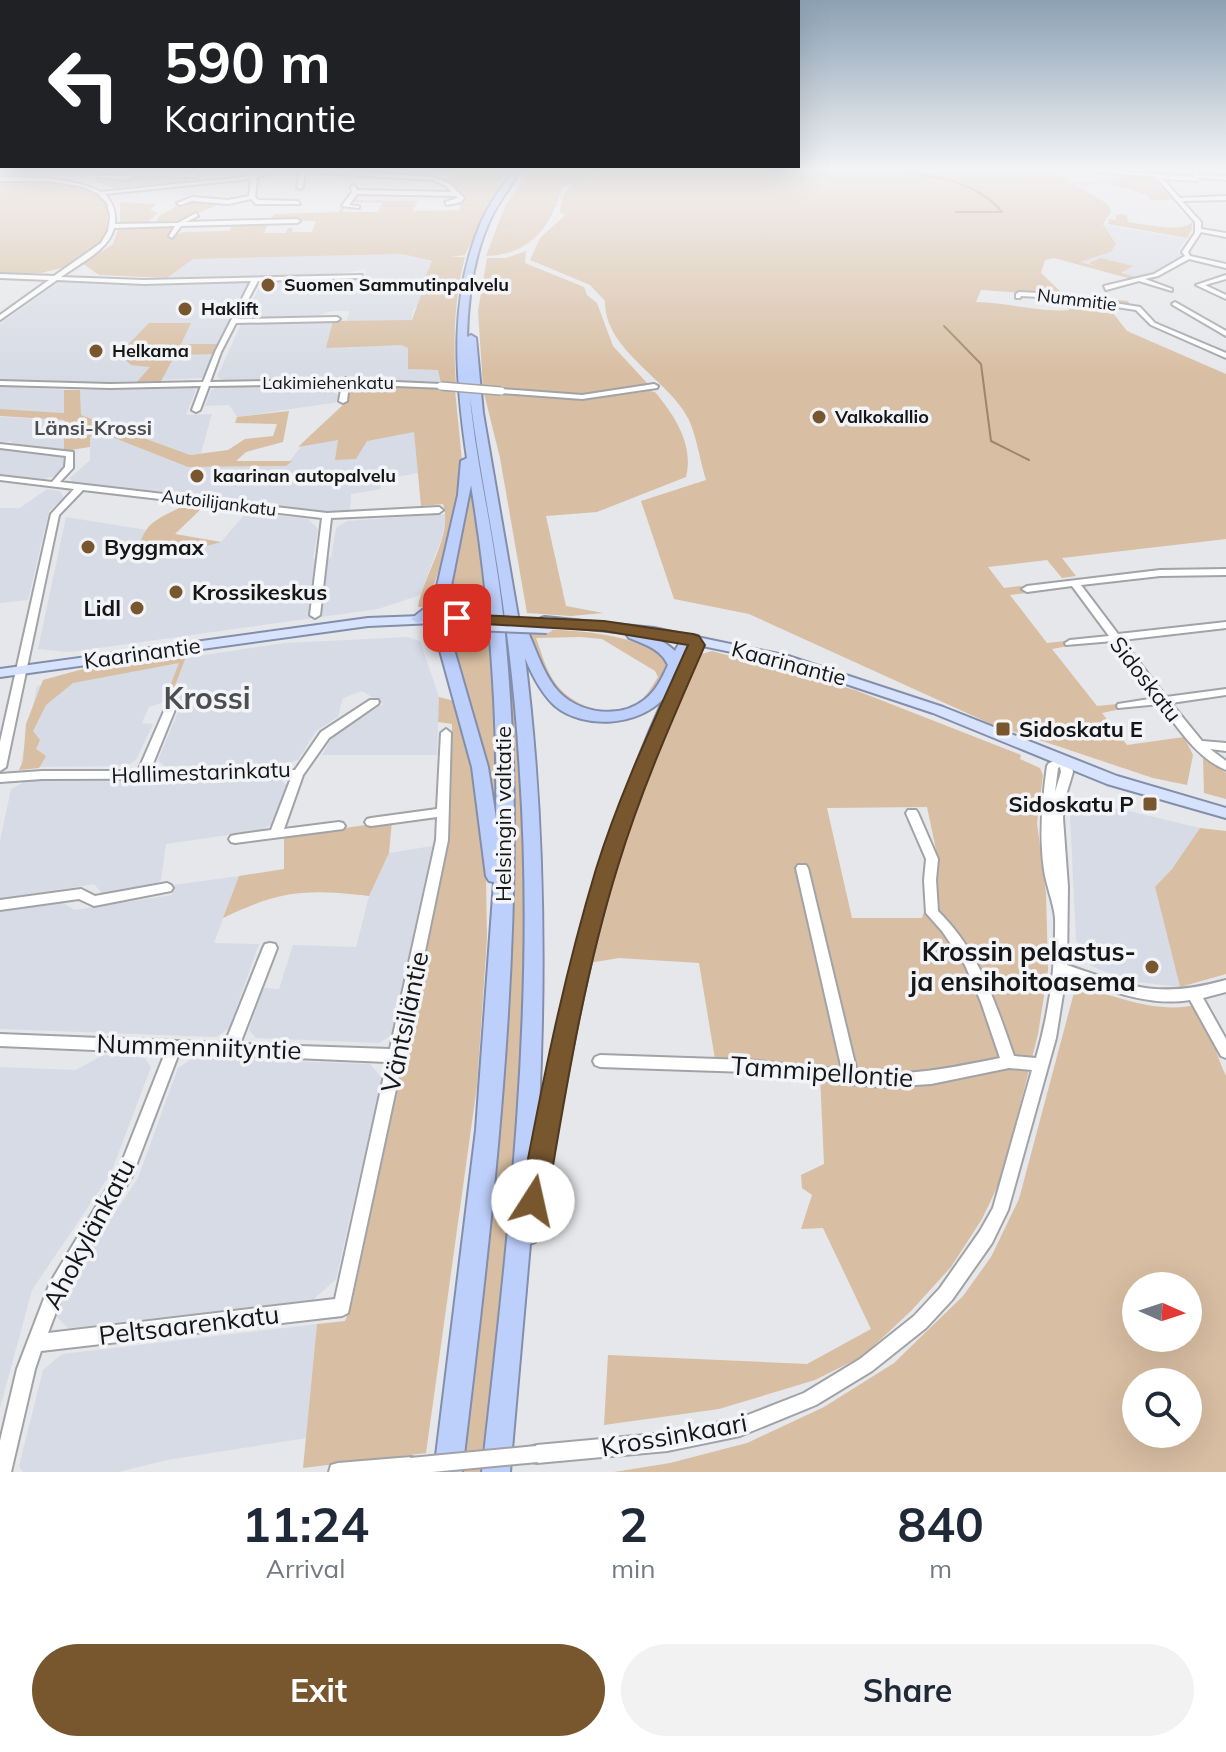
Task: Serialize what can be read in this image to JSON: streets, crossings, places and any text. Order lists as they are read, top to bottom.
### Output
{
  "streets": {
    "highway": ["Helsingin valtatie"],
    "main road": ["Kaarinantie"],
    "street": [
      "Nummitie",
      "Lakimiehenkatu",
      "Autoilijankatu",
      "Sidoskatu",
      "Hallimestarinkatu",
      "Väntsiläntie",
      "Nummenniityntie",
      "Tammipellontie",
      "Ahokylänkatu",
      "Peltsaarenkatu",
      "Krossinkaari"
    ]
  },
  "crossings": [
    ["Kaarinantie", "Krossinkaari"],
    ["Väntsiläntie", "Nummenniityntie"],
    ["Väntsiläntie", "Peltsaarenkatu"],
    ["Nummenniityntie", "Ahokylänkatu"],
    ["Tammipellontie", "Krossinkaari"],
    ["Ahokylänkatu", "Peltsaarenkatu"]
  ],
  "districts": ["Länsi-Krossi", "Krossi"],
  "places": {
    "other": [
      "Suomen Sammutinpalvelu",
      "Haklift",
      "Helkama",
      "Valkokallio",
      "kaarinan autopalvelu",
      "Byggmax",
      "Krossikeskus",
      "Lidl",
      "Krossin pelastus- ja ensihoitoasema"
    ],
    "transit": ["Sidoskatu E", "Sidoskatu P"]
  },
  "north": "right",
  "page": {
    "turn": ["590 m", "Kaarinantie"],
    "eta": [
      "11:24",
      "Arrival",
      "2",
      "min",
      "840",
      "m"
    ],
    "buttons": ["Exit", "Share"]
  }
}
